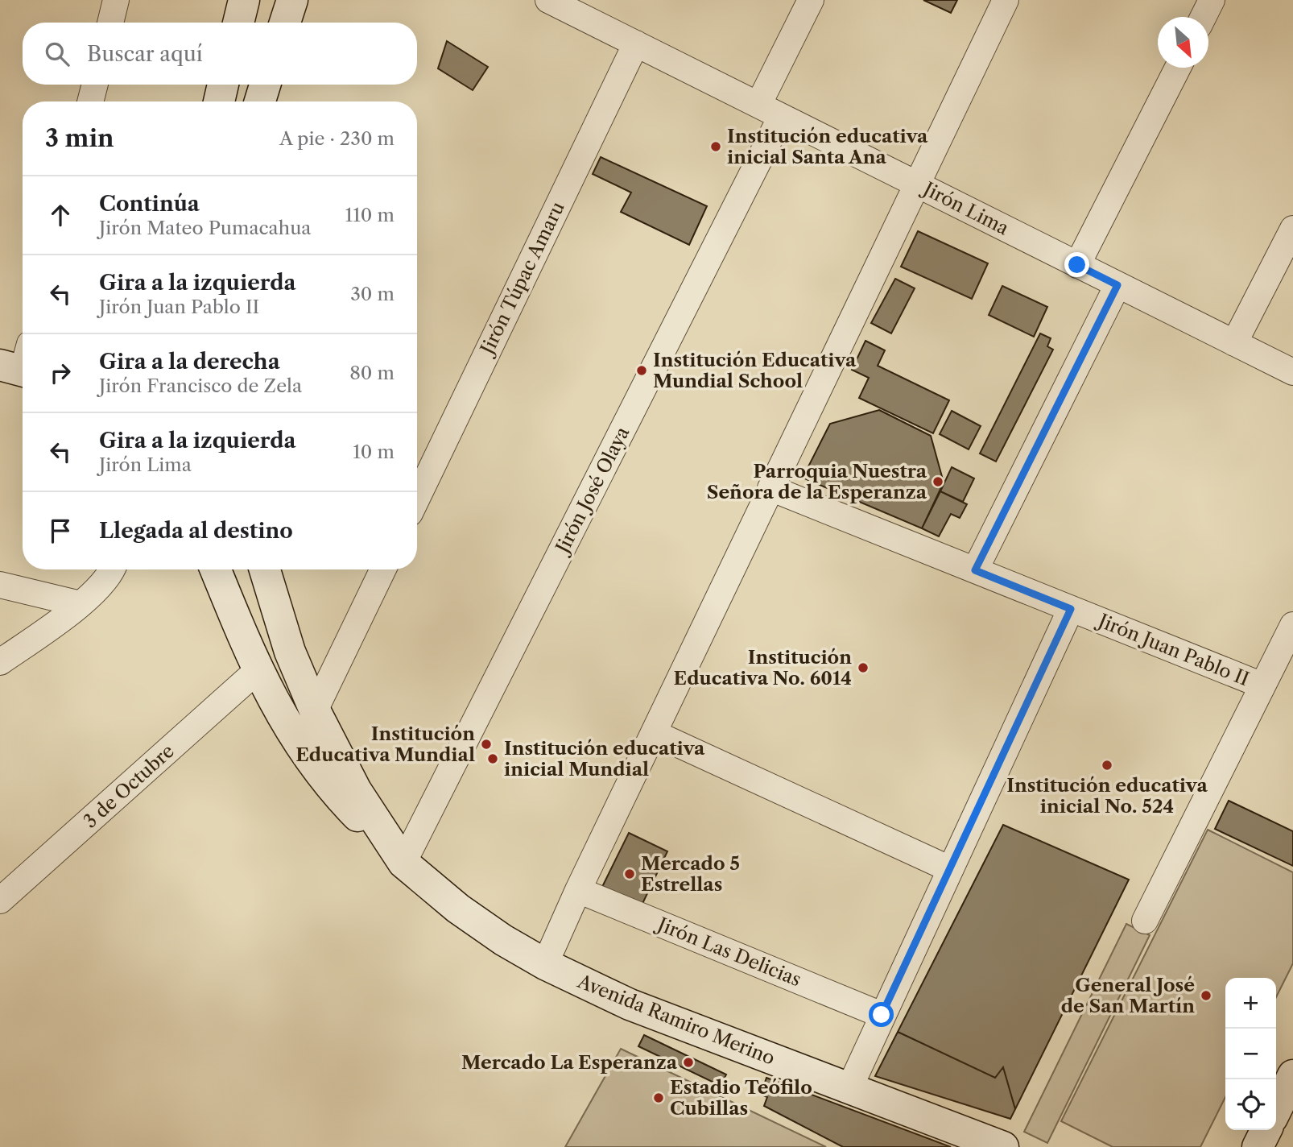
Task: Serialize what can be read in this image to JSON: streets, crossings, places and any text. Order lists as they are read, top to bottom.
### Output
{
  "streets": {
    "street": [
      "Jirón Lima",
      "Jirón Túpac Amaru",
      "Jirón José Olaya",
      "Jirón Juan Pablo II",
      "3 de Octubre",
      "Jirón Las Delicias",
      "Avenida Ramiro Merino"
    ]
  },
  "crossings": [
    ["Jirón Lima", "Jirón Túpac Amaru"],
    ["Jirón Lima", "Jirón José Olaya"],
    ["Jirón José Olaya", "Avenida Ramiro Merino"],
    ["3 de Octubre", "Avenida Ramiro Merino"]
  ],
  "places": [
    "Institución educativa inicial Santa Ana",
    "Institución Educativa Mundial School",
    "Parroquia Nuestra Señora de la Esperanza",
    "Institución Educativa No. 6014",
    "Institución Educativa Mundial",
    "Institución educativa inicial Mundial",
    "Institución educativa inicial No. 524",
    "Mercado 5 Estrellas",
    "General José de San Martín",
    "Mercado La Esperanza",
    "Estadio Teófilo Cubillas"
  ],
  "north": "bottom right",
  "page": {
    "search": "Buscar aquí",
    "heading": ["3 min", "A pie · 230 m"],
    "list": [
      ["Continúa", "Jirón Mateo Pumacahua", "110 m"],
      ["Gira a la izquierda", "Jirón Juan Pablo II", "30 m"],
      ["Gira a la derecha", "Jirón Francisco de Zela", "80 m"],
      ["Gira a la izquierda", "Jirón Lima", "10 m"],
      "Llegada al destino"
    ],
    "map_buttons": ["+", "−"]
  }
}
